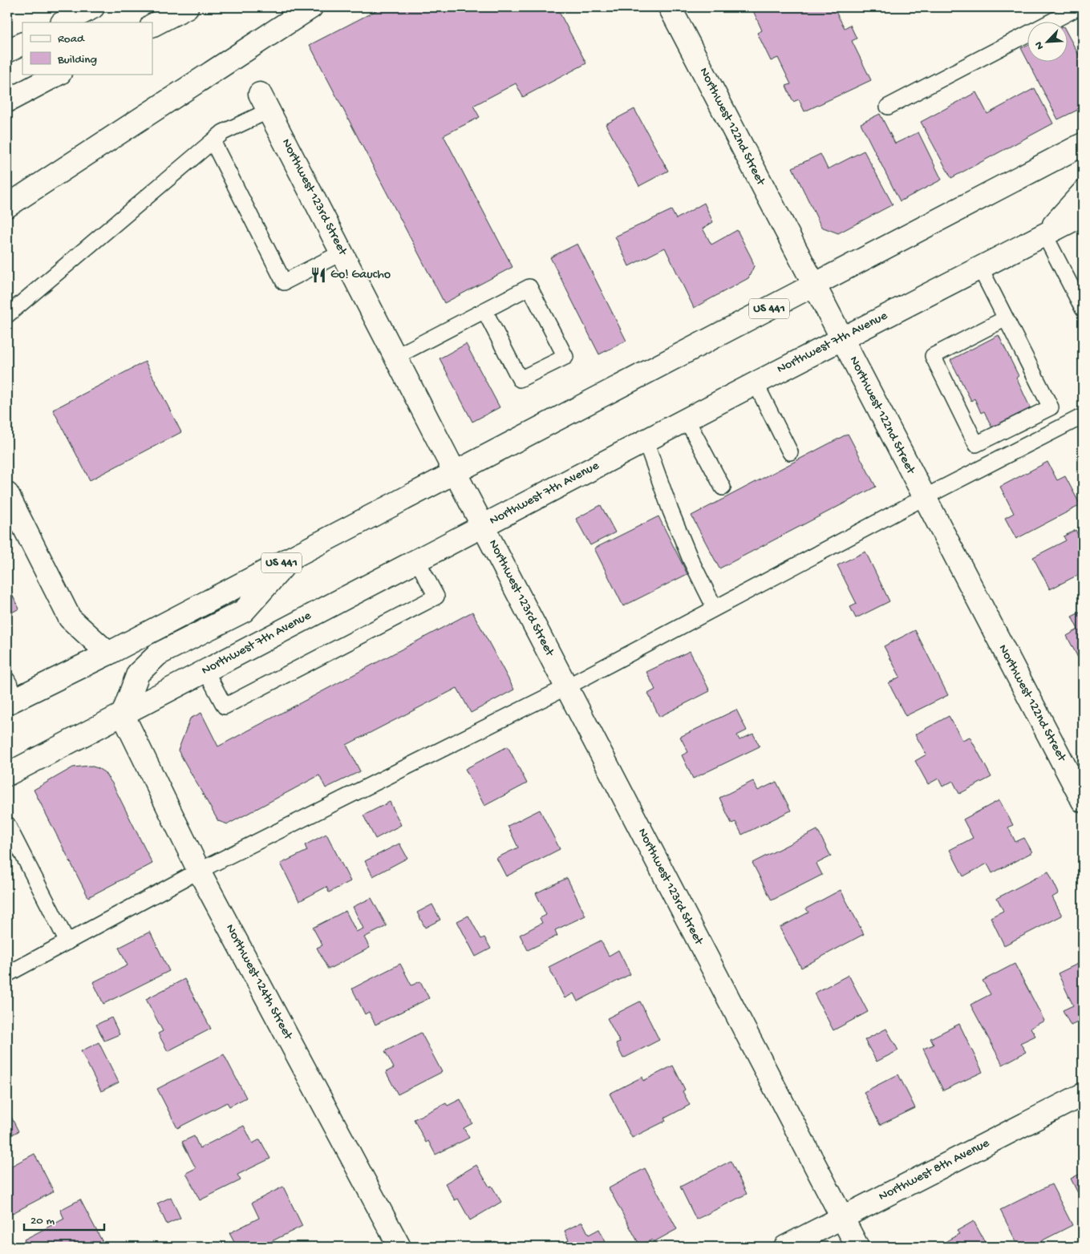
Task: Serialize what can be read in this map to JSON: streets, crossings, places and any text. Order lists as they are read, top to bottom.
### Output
{
  "streets": {
    "main road": [
      "Northwest 122nd Street",
      "Northwest 123rd Street",
      "US 441",
      "Northwest 7th Avenue",
      "Northwest 124th Street",
      "Northwest 8th Avenue"
    ]
  },
  "crossings": [
    ["Northwest 122nd Street", "US 441"],
    ["Northwest 122nd Street", "Northwest 7th Avenue"],
    ["Northwest 123rd Street", "US 441"],
    ["Northwest 123rd Street", "Northwest 7th Avenue"],
    ["Northwest 123rd Street", "Northwest 8th Avenue"],
    ["Northwest 7th Avenue", "Northwest 124th Street"]
  ],
  "places": {
    "restaurant": ["Go! Gaucho"]
  },
  "legend": ["Road", "Building"],
  "scale_bar": "20 m",
  "north": "bottom left"
}
